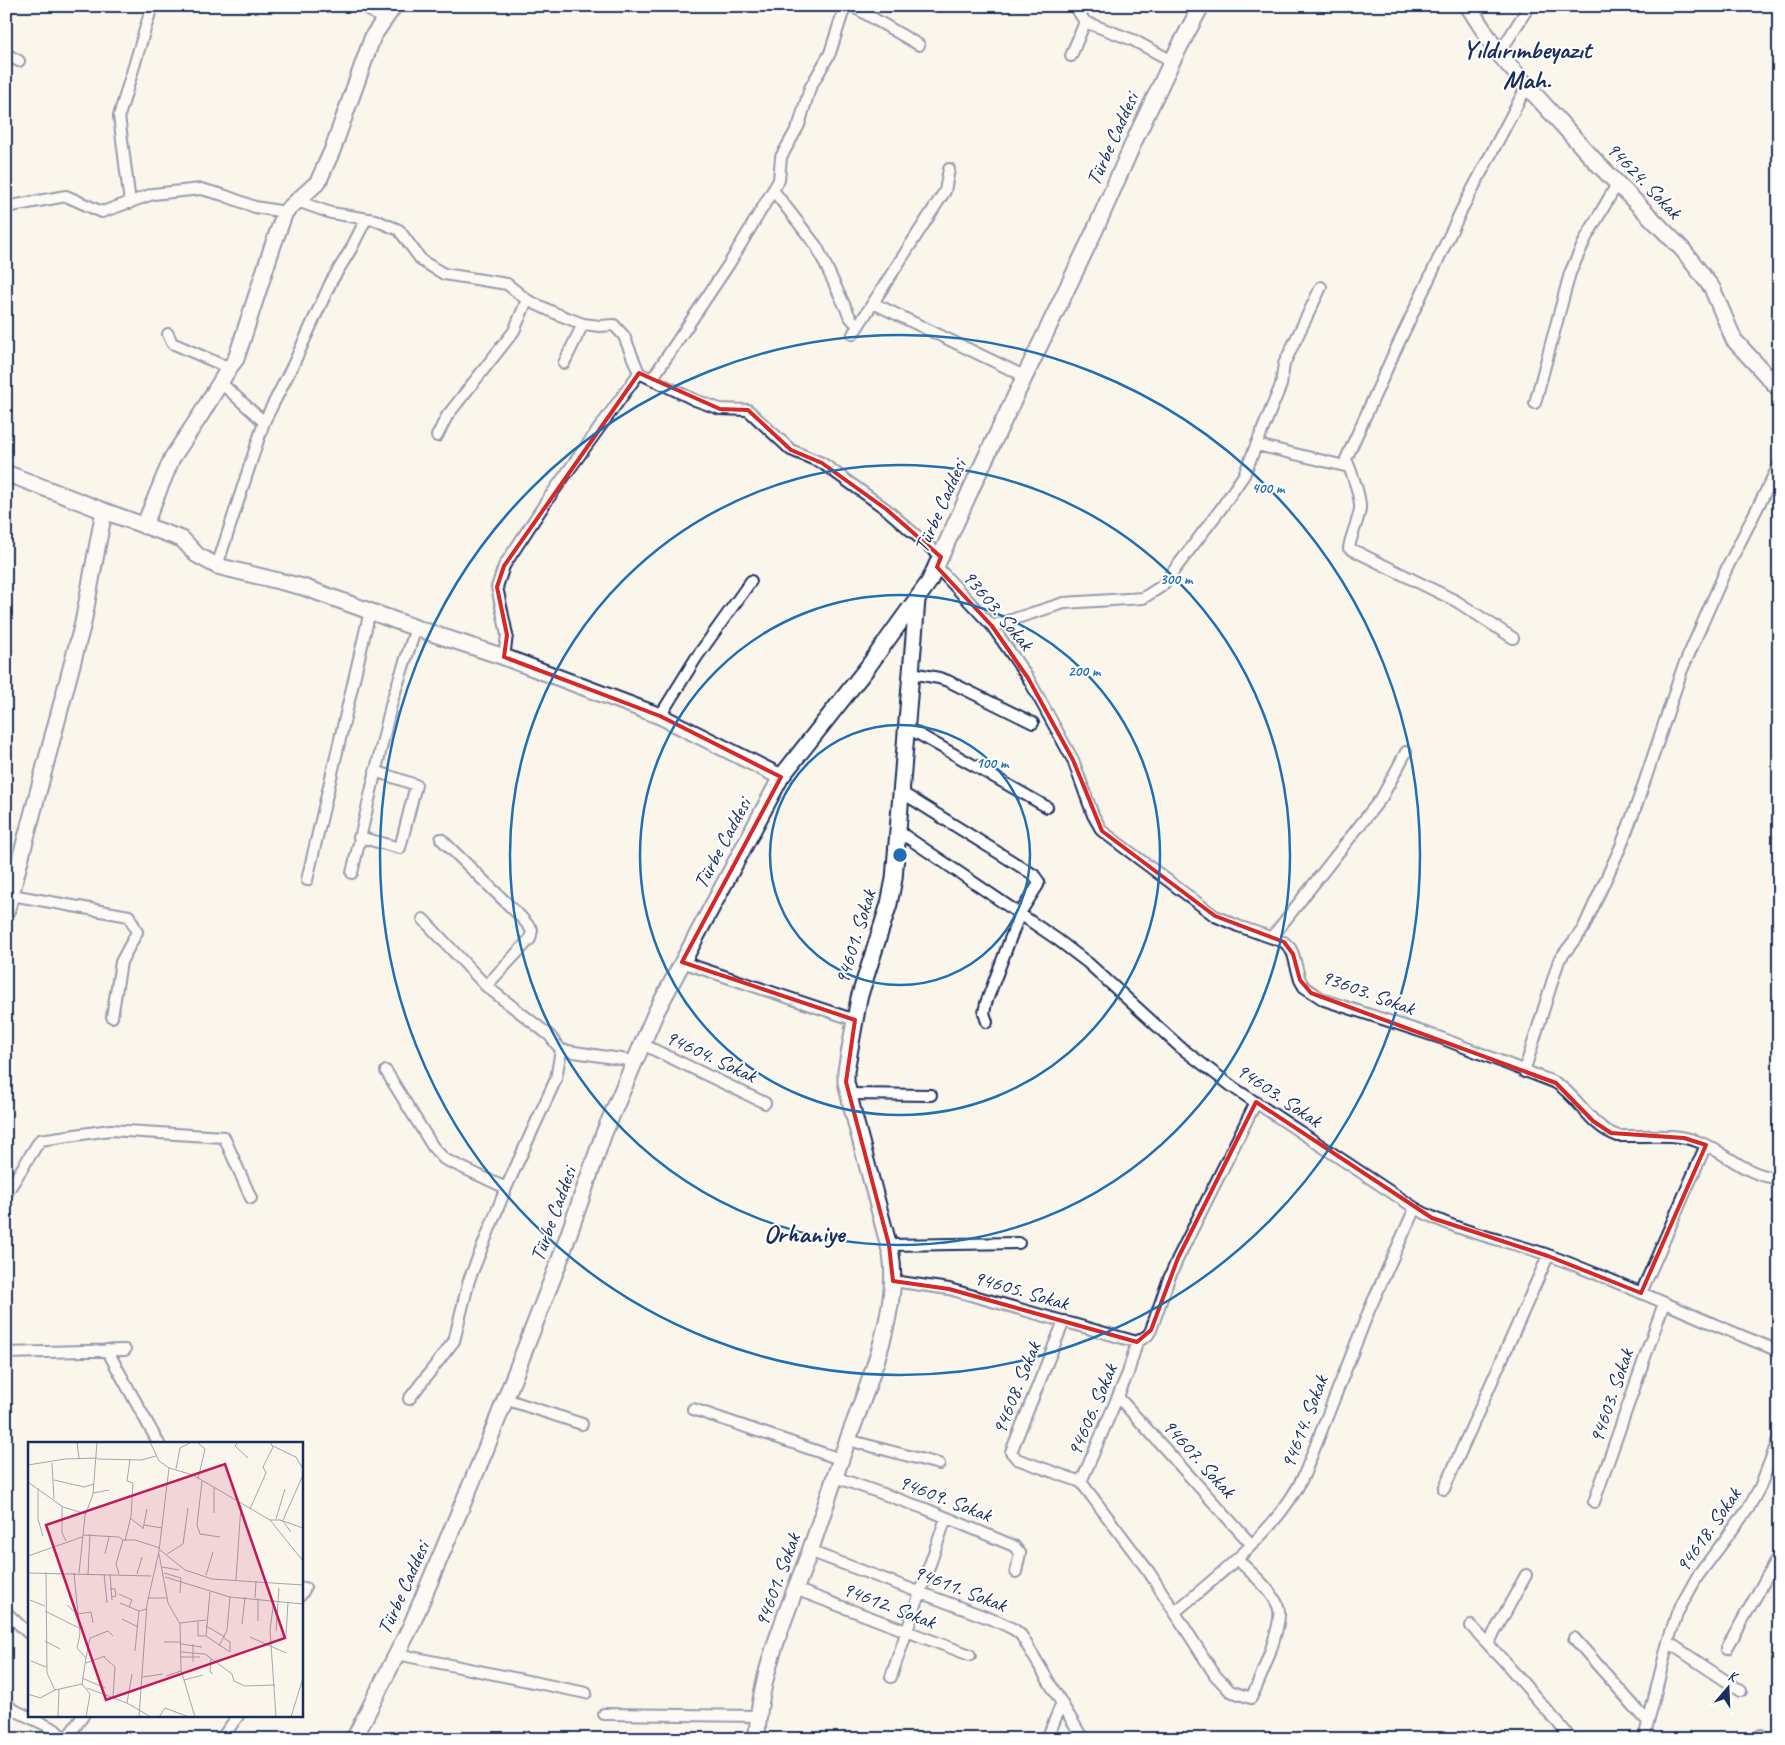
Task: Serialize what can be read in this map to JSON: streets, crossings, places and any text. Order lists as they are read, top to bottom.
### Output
{
  "streets": {
    "street": [
      "Türbe Caddesi",
      "94624. Sokak",
      "93603. Sokak",
      "94601. Sokak",
      "94604. Sokak",
      "94603. Sokak",
      "94605. Sokak",
      "94608. Sokak",
      "94606. Sokak",
      "94614. Sokak",
      "94607. Sokak",
      "94609. Sokak",
      "94618. Sokak",
      "94611. Sokak",
      "94612. Sokak"
    ]
  },
  "crossings": [
    ["Türbe Caddesi", "93603. Sokak"],
    ["Türbe Caddesi", "94601. Sokak"],
    ["Türbe Caddesi", "94604. Sokak"],
    ["94601. Sokak", "94603. Sokak"],
    ["94601. Sokak", "94605. Sokak"],
    ["94601. Sokak", "94609. Sokak"],
    ["94601. Sokak", "94611. Sokak"],
    ["94601. Sokak", "94612. Sokak"],
    ["94603. Sokak", "94606. Sokak"],
    ["94603. Sokak", "94614. Sokak"],
    ["94605. Sokak", "94608. Sokak"],
    ["94605. Sokak", "94606. Sokak"],
    ["94608. Sokak", "94606. Sokak"],
    ["94606. Sokak", "94614. Sokak"],
    ["94606. Sokak", "94607. Sokak"],
    ["94614. Sokak", "94607. Sokak"]
  ],
  "districts": ["Yıldırımbeyazıt Mah.", "Orhaniye"],
  "north": "top",
  "rings": [
    "400 m",
    "300 m",
    "200 m",
    "100 m"
  ]
}
